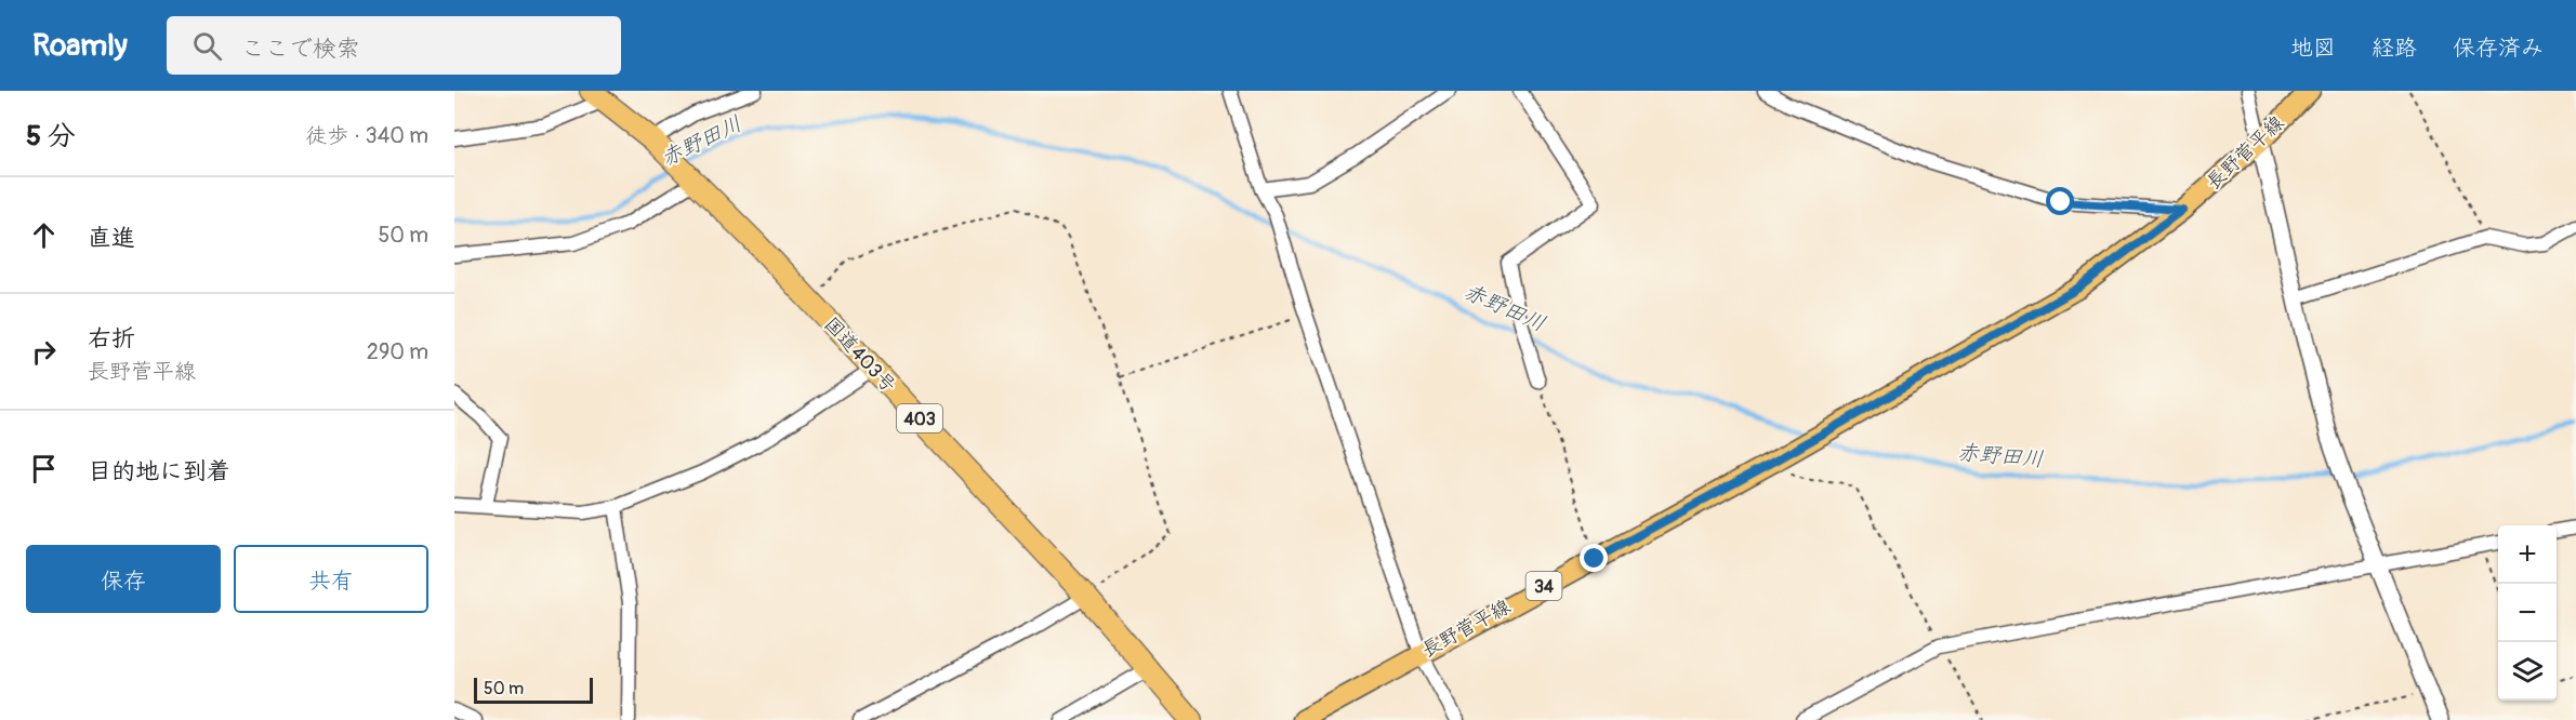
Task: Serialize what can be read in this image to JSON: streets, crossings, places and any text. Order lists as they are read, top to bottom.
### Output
{
  "streets": {
    "highway": ["国道403号", "403"],
    "main road": ["長野菅平線", "34"]
  },
  "water": ["赤野田川"],
  "scale_bar": "50 m",
  "page": {
    "header": "Roamly",
    "search": "ここで検索",
    "nav": ["地図", "経路", "保存済み"],
    "heading": ["5 分", "徒歩 · 340 m"],
    "list": [
      ["直進", "50 m"],
      ["右折", "長野菅平線", "290 m"],
      "目的地に到着"
    ],
    "buttons": ["保存", "共有"],
    "map_buttons": ["+", "−"],
    "scale": "50 m"
  }
}
